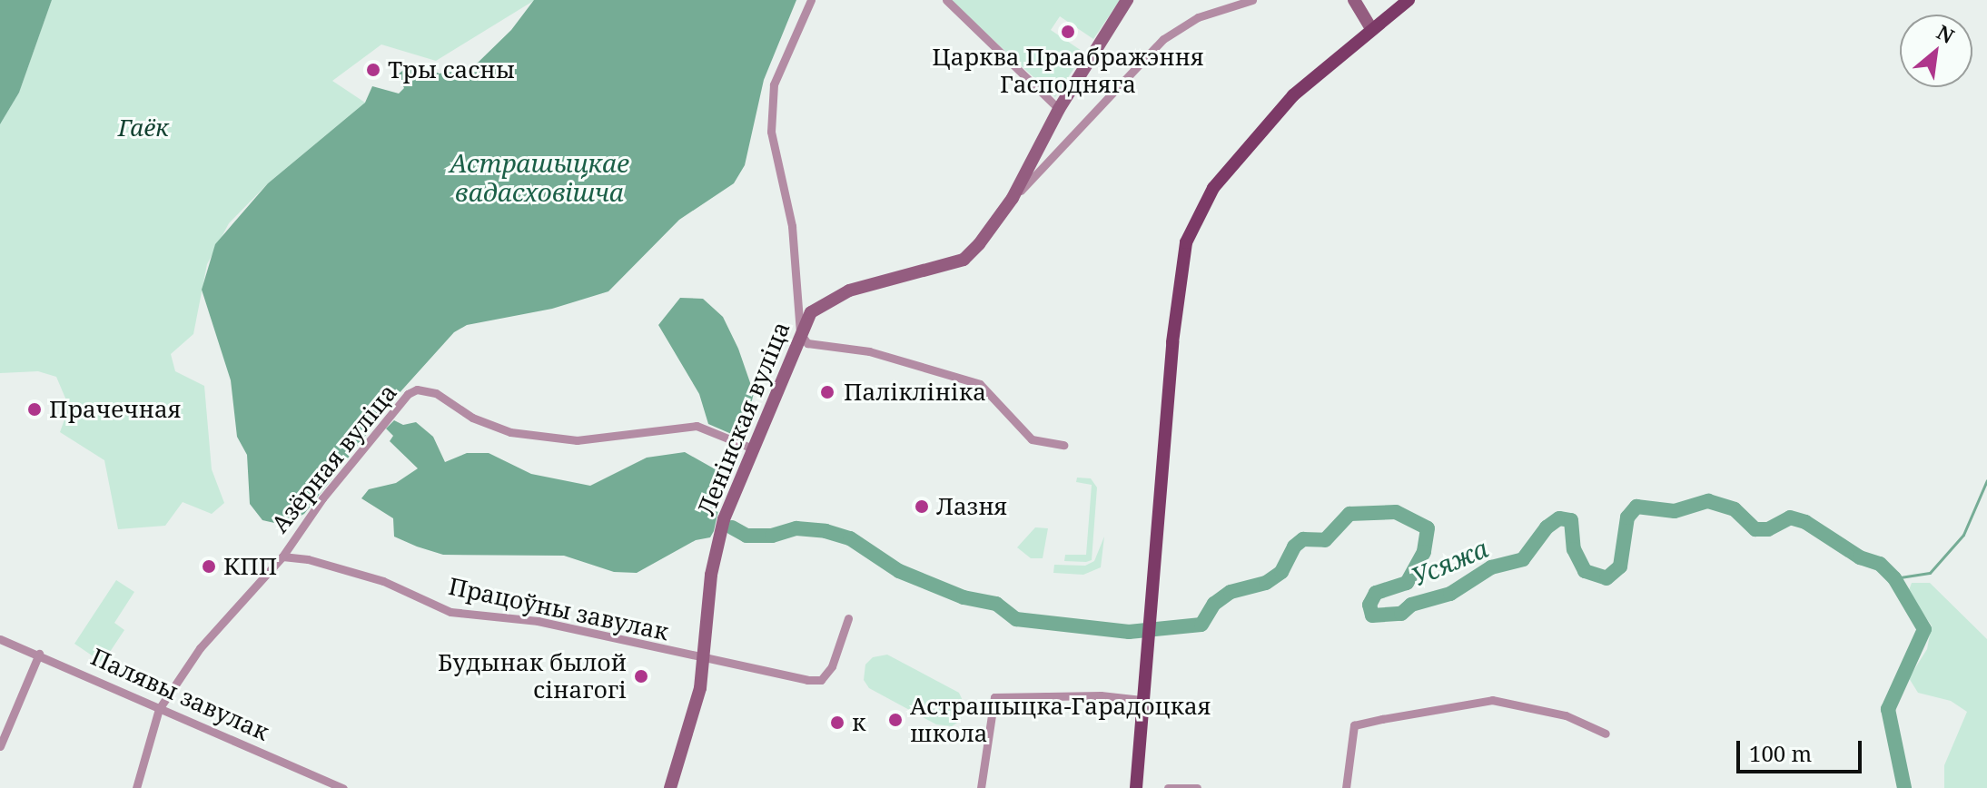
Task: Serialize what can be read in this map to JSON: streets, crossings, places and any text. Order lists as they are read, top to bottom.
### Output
{
  "streets": {
    "street": [
      "Ленінская вуліца",
      "Азёрная вуліца",
      "Працоўны завулак",
      "Палявы завулак"
    ]
  },
  "crossings": [
    ["Ленінская вуліца", "Азёрная вуліца"],
    ["Ленінская вуліца", "Працоўны завулак"],
    ["Азёрная вуліца", "Працоўны завулак"],
    ["Азёрная вуліца", "Палявы завулак"]
  ],
  "water": ["Астрашыцкае вадасховішча", "Усяжа"],
  "parks": ["Гаёк"],
  "places": [
    "Царква Праабражэння Гасподняга",
    "Тры сасны",
    "Паліклініка",
    "Прачечная",
    "Лазня",
    "КПП",
    "Будынак былой сінагогі",
    "Астрашыцка-Гарадоцкая школа",
    "к"
  ],
  "scale_bar": "100 m",
  "north": "top right"
}
